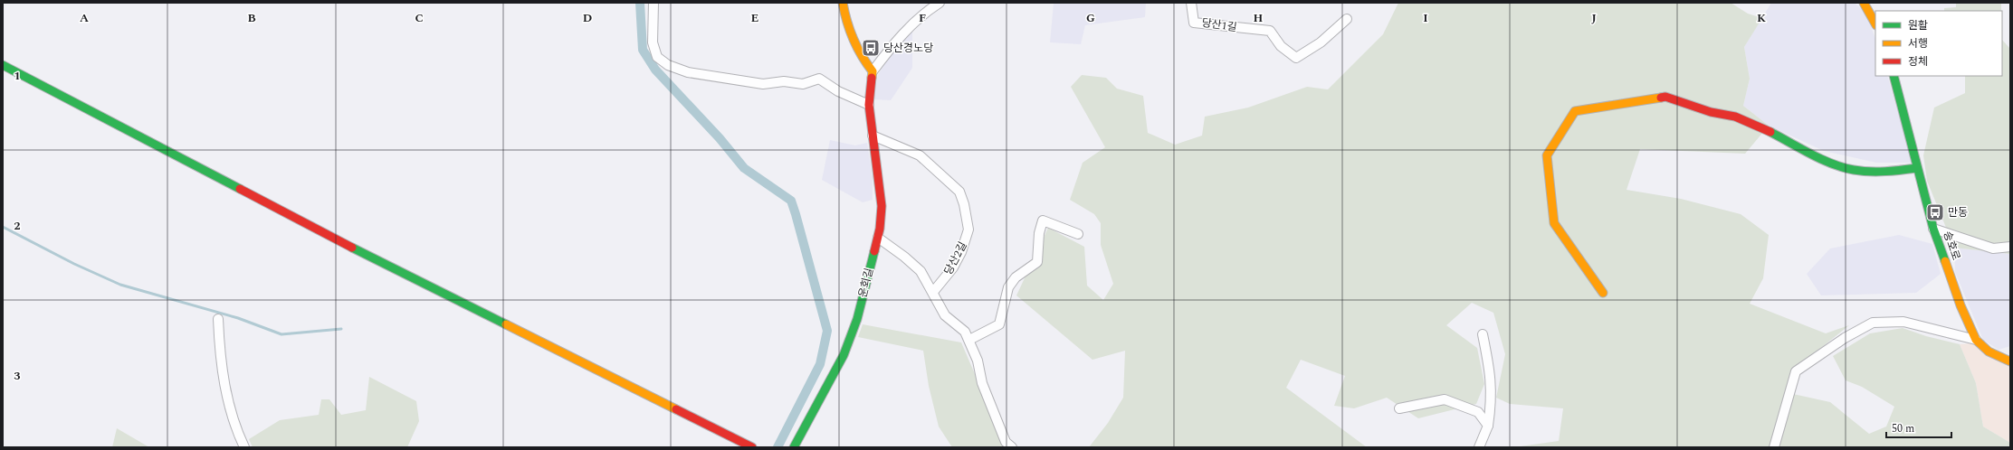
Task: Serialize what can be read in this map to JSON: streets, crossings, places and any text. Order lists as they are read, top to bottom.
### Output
{
  "streets": {
    "street": [
      "당산1길",
      "송호로",
      "당산2길",
      "운회길"
    ]
  },
  "crossings": [
    ["당산2길", "운회길"]
  ],
  "places": {
    "bus stop": ["당산경노당", "만동"]
  },
  "legend": ["원활", "서행", "정체"],
  "scale_bar": "50 m",
  "grid": {
    "columns": [
      "A",
      "B",
      "C",
      "D",
      "E",
      "F",
      "G",
      "H",
      "I",
      "J",
      "K"
    ],
    "rows": ["1", "2", "3"]
  }
}
